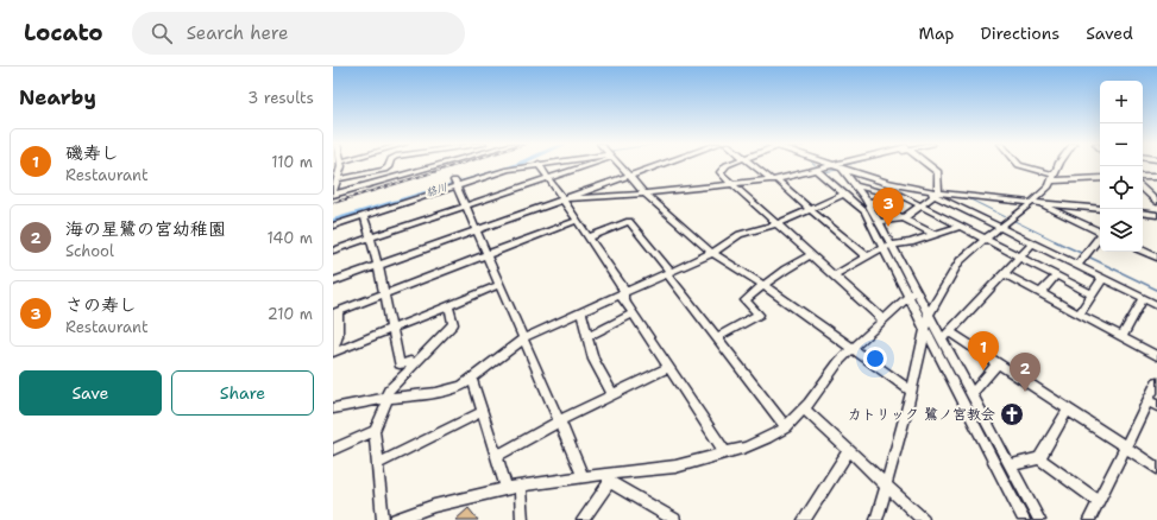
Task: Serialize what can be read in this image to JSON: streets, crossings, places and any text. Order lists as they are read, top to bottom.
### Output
{
  "water": ["貉川"],
  "places": {
    "church": ["カトリック 鷺ノ宮教会"]
  },
  "page": {
    "header": "Locato",
    "search": "Search here",
    "nav": ["Map", "Directions", "Saved"],
    "heading": ["Nearby", "3 results"],
    "map_buttons": ["+", "−"],
    "list": [
      {
        "mark": "1",
        "name": "磯寿し",
        "note": "Restaurant",
        "value": "110 m"
      },
      {
        "mark": "2",
        "name": "海の星鷺の宮幼稚園",
        "note": "School",
        "value": "140 m"
      },
      {
        "mark": "3",
        "name": "さの寿し",
        "note": "Restaurant",
        "value": "210 m"
      }
    ],
    "pins": ["3", "1", "2"],
    "buttons": ["Save", "Share"]
  }
}
